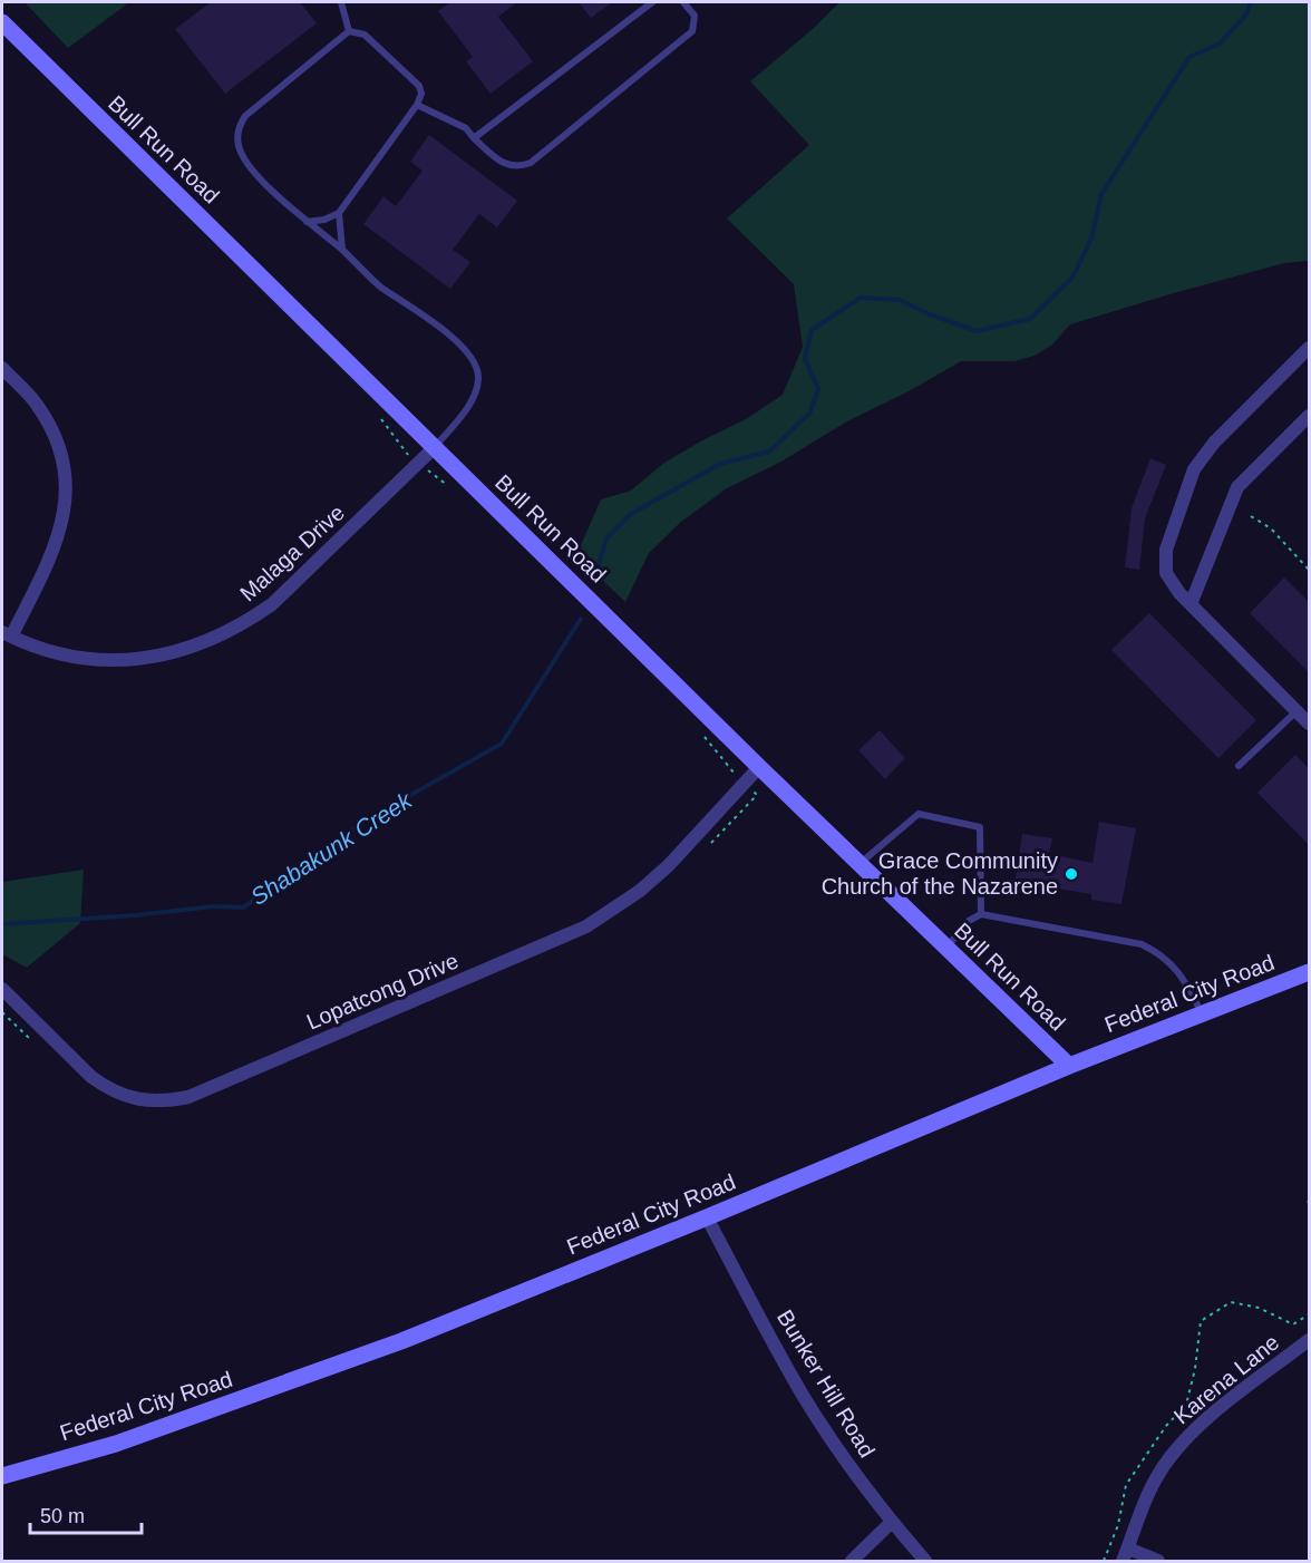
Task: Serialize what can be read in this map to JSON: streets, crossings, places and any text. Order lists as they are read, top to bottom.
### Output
{
  "streets": {
    "street": [
      "Bull Run Road",
      "Malaga Drive",
      "Lopatcong Drive",
      "Federal City Road",
      "Karena Lane",
      "Bunker Hill Road"
    ]
  },
  "crossings": [
    ["Bull Run Road", "Malaga Drive"],
    ["Bull Run Road", "Lopatcong Drive"],
    ["Bull Run Road", "Federal City Road"],
    ["Federal City Road", "Bunker Hill Road"]
  ],
  "water": ["Shabakunk Creek"],
  "places": ["Grace Community Church of the Nazarene"],
  "scale_bar": "50 m"
}
